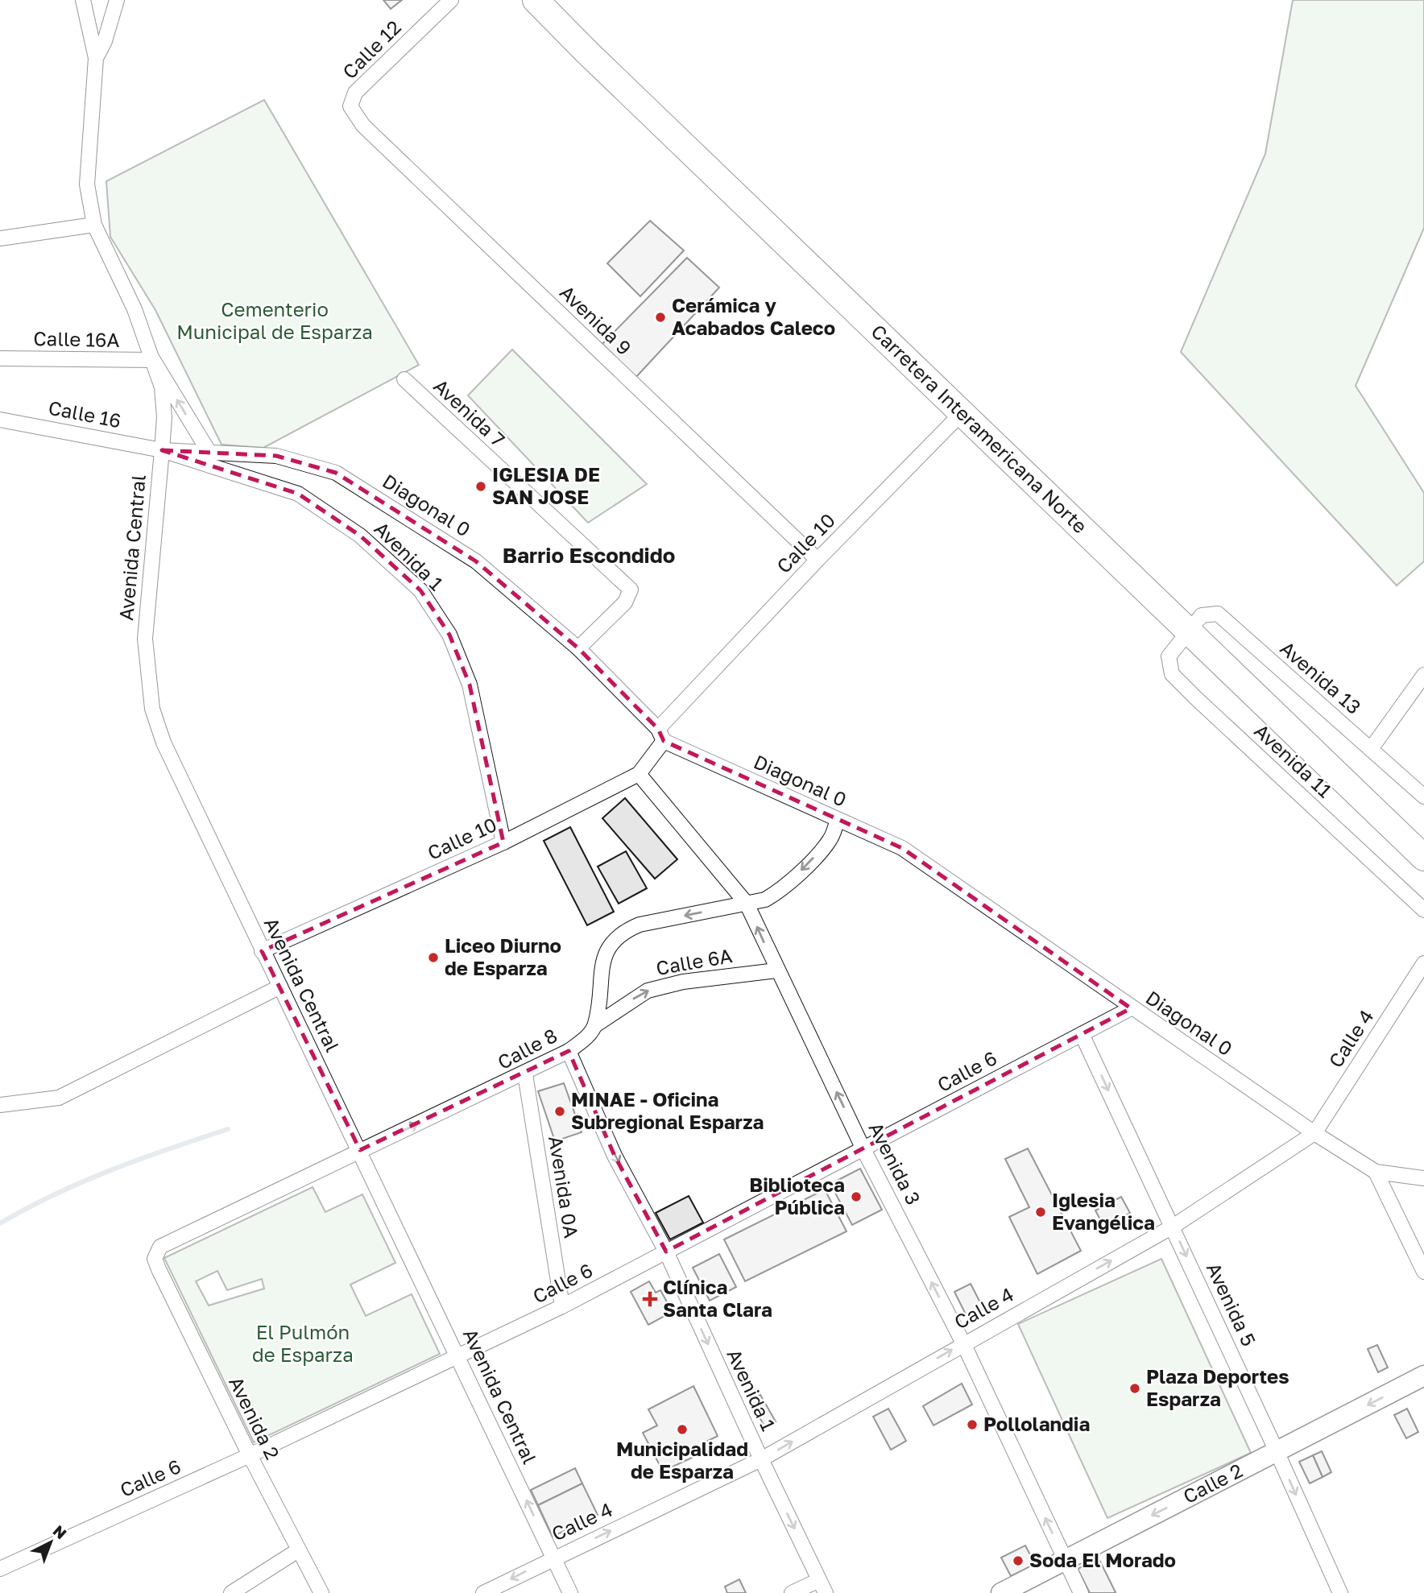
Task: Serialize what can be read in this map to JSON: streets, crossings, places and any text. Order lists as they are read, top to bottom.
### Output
{
  "streets": {
    "highway": ["Carretera Interamericana Norte"],
    "street": [
      "Calle 12",
      "Avenida 9",
      "Calle 16A",
      "Avenida 7",
      "Calle 16",
      "Diagonal 0",
      "Calle 10",
      "Avenida Central",
      "Avenida 1",
      "Avenida 13",
      "Avenida 11",
      "Calle 6A",
      "Calle 4",
      "Calle 8",
      "Calle 6",
      "Avenida 3",
      "Avenida 0A",
      "Avenida 5",
      "Avenida 2",
      "Calle 2"
    ]
  },
  "crossings": [
    ["Calle 12", "Avenida 9"],
    ["Avenida 9", "Calle 10"],
    ["Calle 16A", "Avenida Central"],
    ["Avenida 7", "Diagonal 0"],
    ["Calle 16", "Diagonal 0"],
    ["Calle 16", "Avenida Central"],
    ["Calle 16", "Avenida 1"],
    ["Carretera Interamericana Norte", "Calle 10"],
    ["Carretera Interamericana Norte", "Avenida 13"],
    ["Carretera Interamericana Norte", "Avenida 11"],
    ["Diagonal 0", "Calle 10"],
    ["Diagonal 0", "Avenida Central"],
    ["Diagonal 0", "Avenida 1"],
    ["Diagonal 0", "Calle 4"],
    ["Diagonal 0", "Calle 6"],
    ["Calle 10", "Avenida Central"],
    ["Calle 10", "Avenida 1"],
    ["Calle 10", "Avenida 3"],
    ["Avenida Central", "Avenida 1"],
    ["Avenida Central", "Calle 4"],
    ["Avenida Central", "Calle 8"],
    ["Avenida Central", "Calle 6"],
    ["Avenida 1", "Calle 4"],
    ["Avenida 1", "Calle 8"],
    ["Avenida 1", "Calle 6"],
    ["Avenida 13", "Avenida 11"],
    ["Calle 6A", "Calle 8"],
    ["Calle 6A", "Avenida 3"],
    ["Calle 4", "Avenida 3"],
    ["Calle 4", "Avenida 5"],
    ["Calle 8", "Avenida 0A"],
    ["Calle 8", "Avenida 2"],
    ["Calle 6", "Avenida 3"],
    ["Calle 6", "Avenida 0A"],
    ["Calle 6", "Avenida 5"],
    ["Calle 6", "Avenida 2"],
    ["Avenida 3", "Calle 2"],
    ["Avenida 5", "Calle 2"]
  ],
  "one_way": [
    "Avenida 1",
    "Calle 6A",
    "Calle 8",
    "Avenida 3",
    "Avenida 5",
    "Calle 2"
  ],
  "districts": ["Barrio Escondido"],
  "parks": ["Cementerio Municipal de Esparza", "El Pulmón de Esparza"],
  "places": {
    "other": [
      "Cerámica y Acabados Caleco",
      "IGLESIA DE SAN JOSE",
      "Liceo Diurno de Esparza",
      "MINAE - Oficina Subregional Esparza",
      "Biblioteca Pública",
      "Iglesia Evangélica",
      "Plaza Deportes Esparza",
      "Pollolandia",
      "Municipalidad de Esparza",
      "Soda El Morado"
    ],
    "health": ["Clínica Santa Clara"]
  },
  "north": "top right"
}
